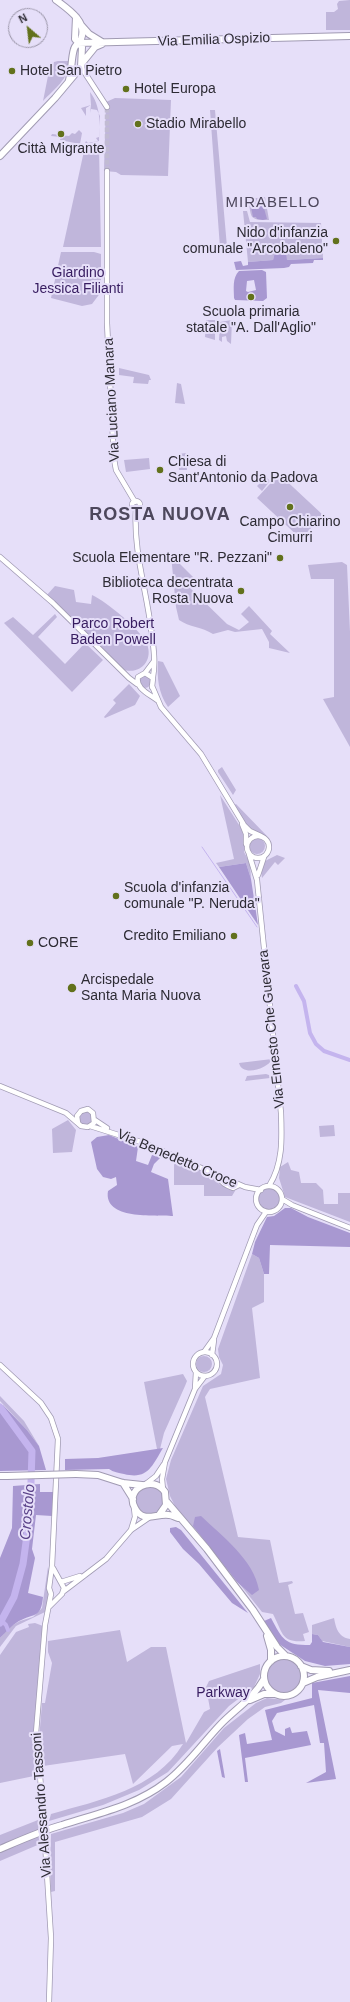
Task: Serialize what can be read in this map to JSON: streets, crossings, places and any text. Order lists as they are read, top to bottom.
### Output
{
  "streets": {
    "main road": ["Via Emilia Ospizio"],
    "street": [
      "Via Luciano Manara",
      "Via Ernesto Che Guevara",
      "Via Benedetto Croce",
      "Via Alessandro Tassoni"
    ]
  },
  "crossings": [
    ["Via Ernesto Che Guevara", "Via Benedetto Croce"]
  ],
  "districts": ["MIRABELLO", "ROSTA NUOVA"],
  "water": ["Crostolo"],
  "parks": ["Giardino Jessica Filianti", "Parco Robert Baden Powell", "Parkway"],
  "places": [
    "Hotel San Pietro",
    "Hotel Europa",
    "Stadio Mirabello",
    "Città Migrante",
    "Nido d'infanzia comunale \"Arcobaleno\"",
    "Scuola primaria statale \"A. Dall'Aglio\"",
    "Chiesa di Sant'Antonio da Padova",
    "Campo Chiarino Cimurri",
    "Scuola Elementare \"R. Pezzani\"",
    "Biblioteca decentrata Rosta Nuova",
    "Scuola d'infanzia comunale \"P. Neruda\"",
    "Credito Emiliano",
    "CORE",
    "Arcispedale Santa Maria Nuova"
  ],
  "north": "top left"
}
